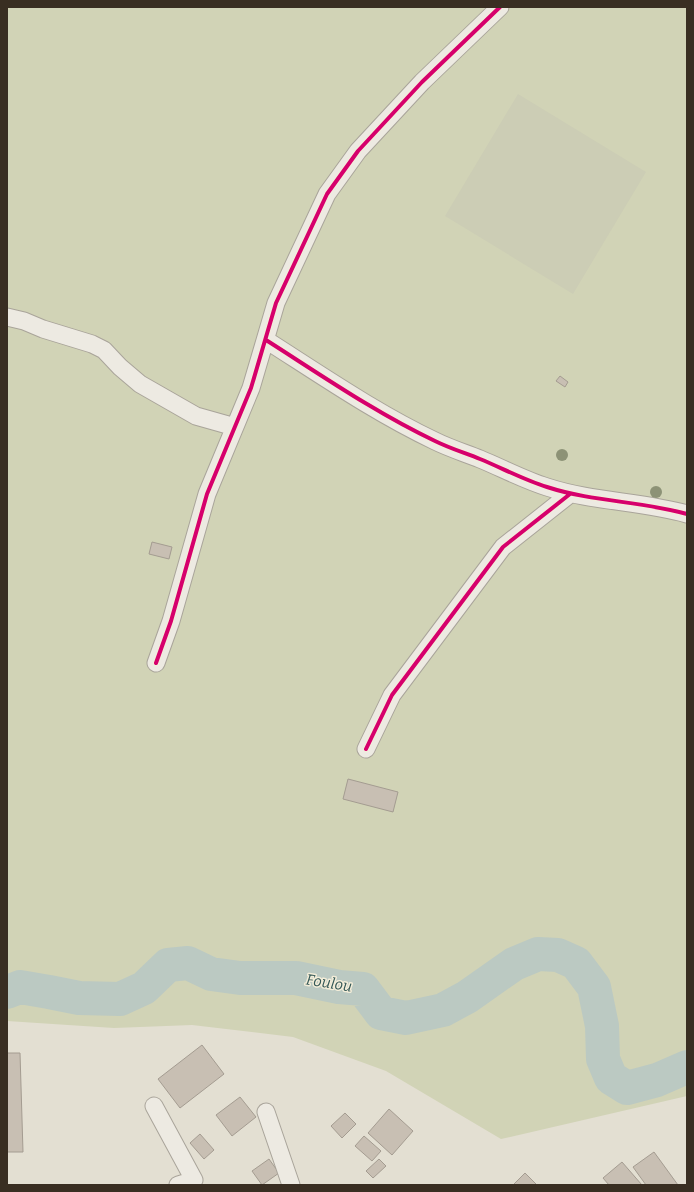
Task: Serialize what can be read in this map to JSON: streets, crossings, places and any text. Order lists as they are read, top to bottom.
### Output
{
  "water": ["Foulou"]
}
